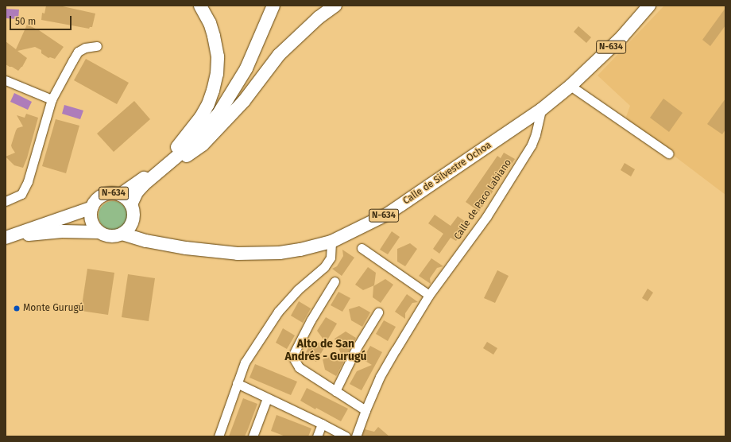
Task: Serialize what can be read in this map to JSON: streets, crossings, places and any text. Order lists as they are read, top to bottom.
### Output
{
  "streets": {
    "highway": ["N-634", "Calle de Silvestre Ochoa"],
    "street": ["Calle de Paco Labiano"]
  },
  "crossings": [
    ["N-634", "Calle de Silvestre Ochoa"],
    ["Calle de Silvestre Ochoa", "Calle de Paco Labiano"]
  ],
  "districts": ["Alto de San Andrés - Gurugú"],
  "places": ["Monte Gurugú"],
  "scale_bar": "50 m"
}
